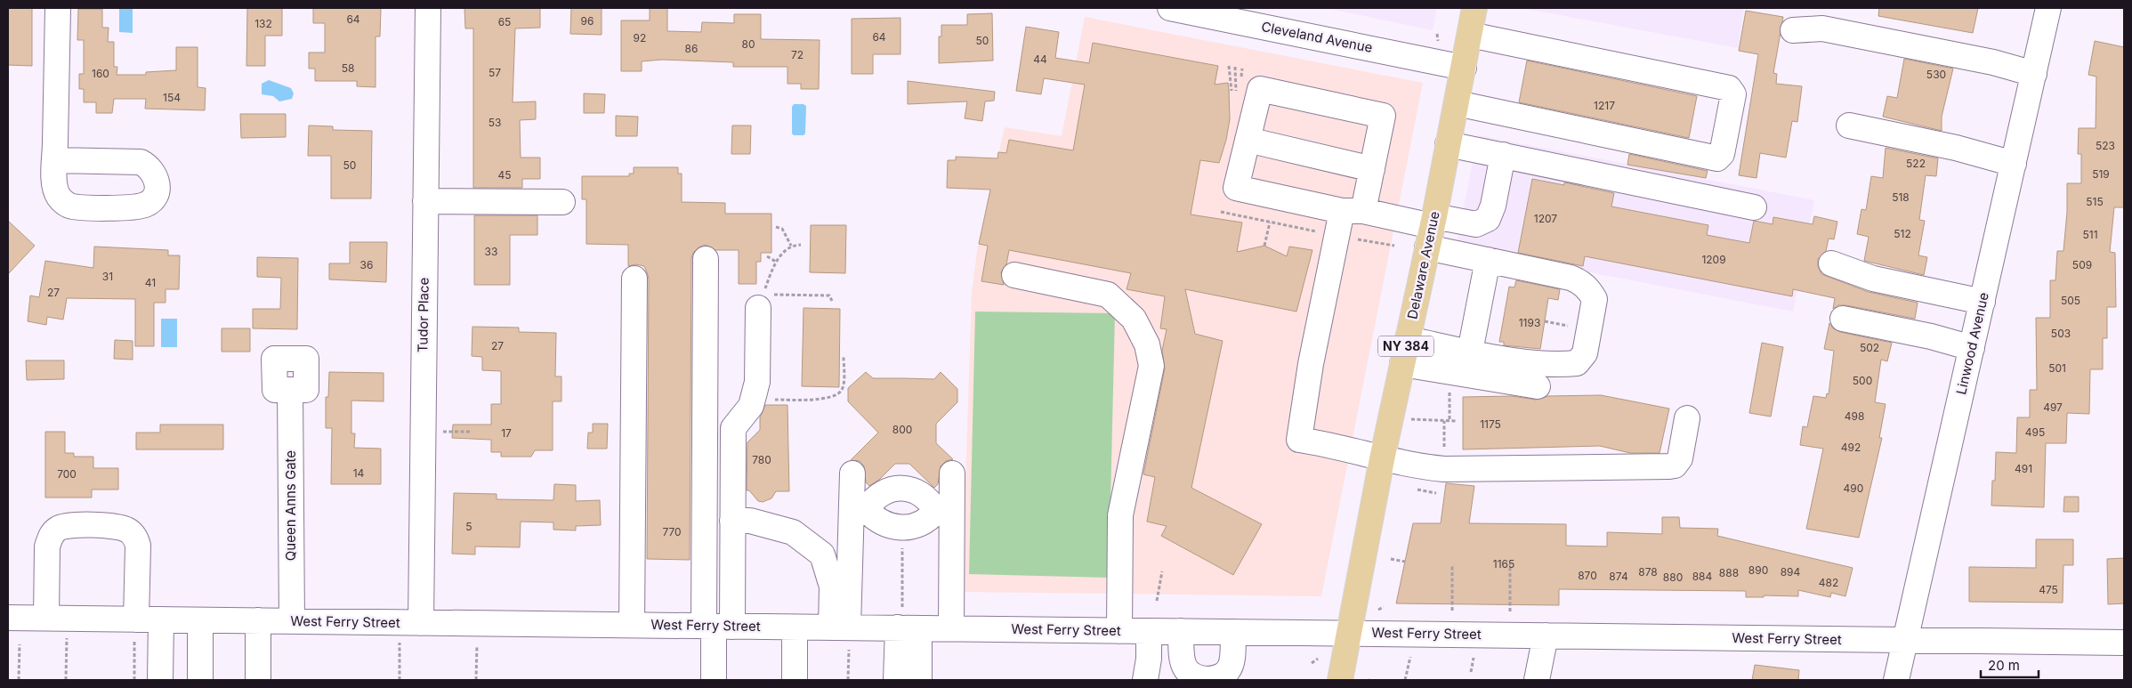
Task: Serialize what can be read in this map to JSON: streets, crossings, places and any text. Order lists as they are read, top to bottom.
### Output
{
  "streets": {
    "main road": ["Delaware Avenue", "NY 384"],
    "street": [
      "Cleveland Avenue",
      "Tudor Place",
      "Linwood Avenue",
      "Queen Anns Gate",
      "West Ferry Street"
    ]
  },
  "crossings": [
    ["Cleveland Avenue", "Delaware Avenue"],
    ["Delaware Avenue", "West Ferry Street"],
    ["Tudor Place", "West Ferry Street"],
    ["Linwood Avenue", "West Ferry Street"],
    ["Queen Anns Gate", "West Ferry Street"]
  ],
  "house_numbers": [
    "64",
    "96",
    "65",
    "132",
    "64",
    "92",
    "50",
    "80",
    "86",
    "72",
    "44",
    "58",
    "57",
    "160",
    "530",
    "154",
    "1217",
    "53",
    "523",
    "522",
    "50",
    "519",
    "45",
    "518",
    "515",
    "1207",
    "512",
    "511",
    "33",
    "1209",
    "36",
    "509",
    "31",
    "41",
    "27",
    "505",
    "1193",
    "503",
    "27",
    "502",
    "501",
    "500",
    "497",
    "498",
    "1175",
    "800",
    "495",
    "17",
    "492",
    "780",
    "491",
    "14",
    "700",
    "490",
    "5",
    "770",
    "1165",
    "890",
    "878",
    "894",
    "888",
    "870",
    "874",
    "884",
    "880",
    "482",
    "475"
  ],
  "scale_bar": "20 m"
}
